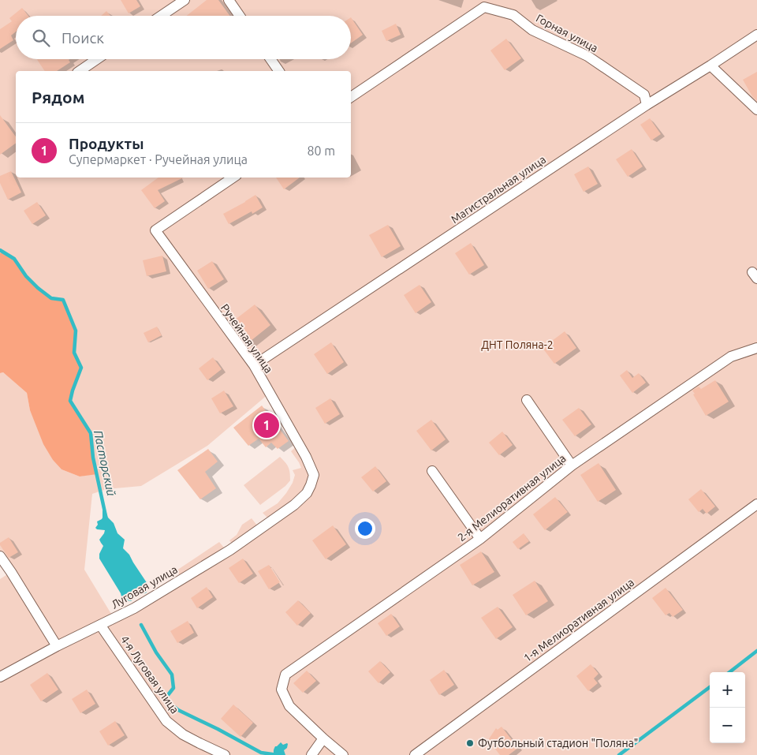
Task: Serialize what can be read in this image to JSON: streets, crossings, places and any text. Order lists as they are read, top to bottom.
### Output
{
  "streets": {
    "street": [
      "Горная улица",
      "Магистральная улица",
      "Ручейная улица",
      "2-я Мелиоративная улица",
      "Луговая улица",
      "1-я Мелиоративная улица",
      "4-я Луговая улица"
    ]
  },
  "crossings": [
    ["Горная улица", "Магистральная улица"],
    ["Магистральная улица", "Ручейная улица"],
    ["Ручейная улица", "Луговая улица"],
    ["Луговая улица", "4-я Луговая улица"]
  ],
  "water": ["Пасторский"],
  "parks": ["ДНТ Поляна-2"],
  "places": ["Футбольный стадион \"Поляна\""],
  "page": {
    "search": "Поиск",
    "heading": "Рядом",
    "list": [
      {
        "mark": "1",
        "name": "Продукты",
        "note": "Супермаркет · Ручейная улица",
        "value": "80 m"
      }
    ],
    "pins": "1",
    "map_buttons": ["+", "−"]
  }
}
